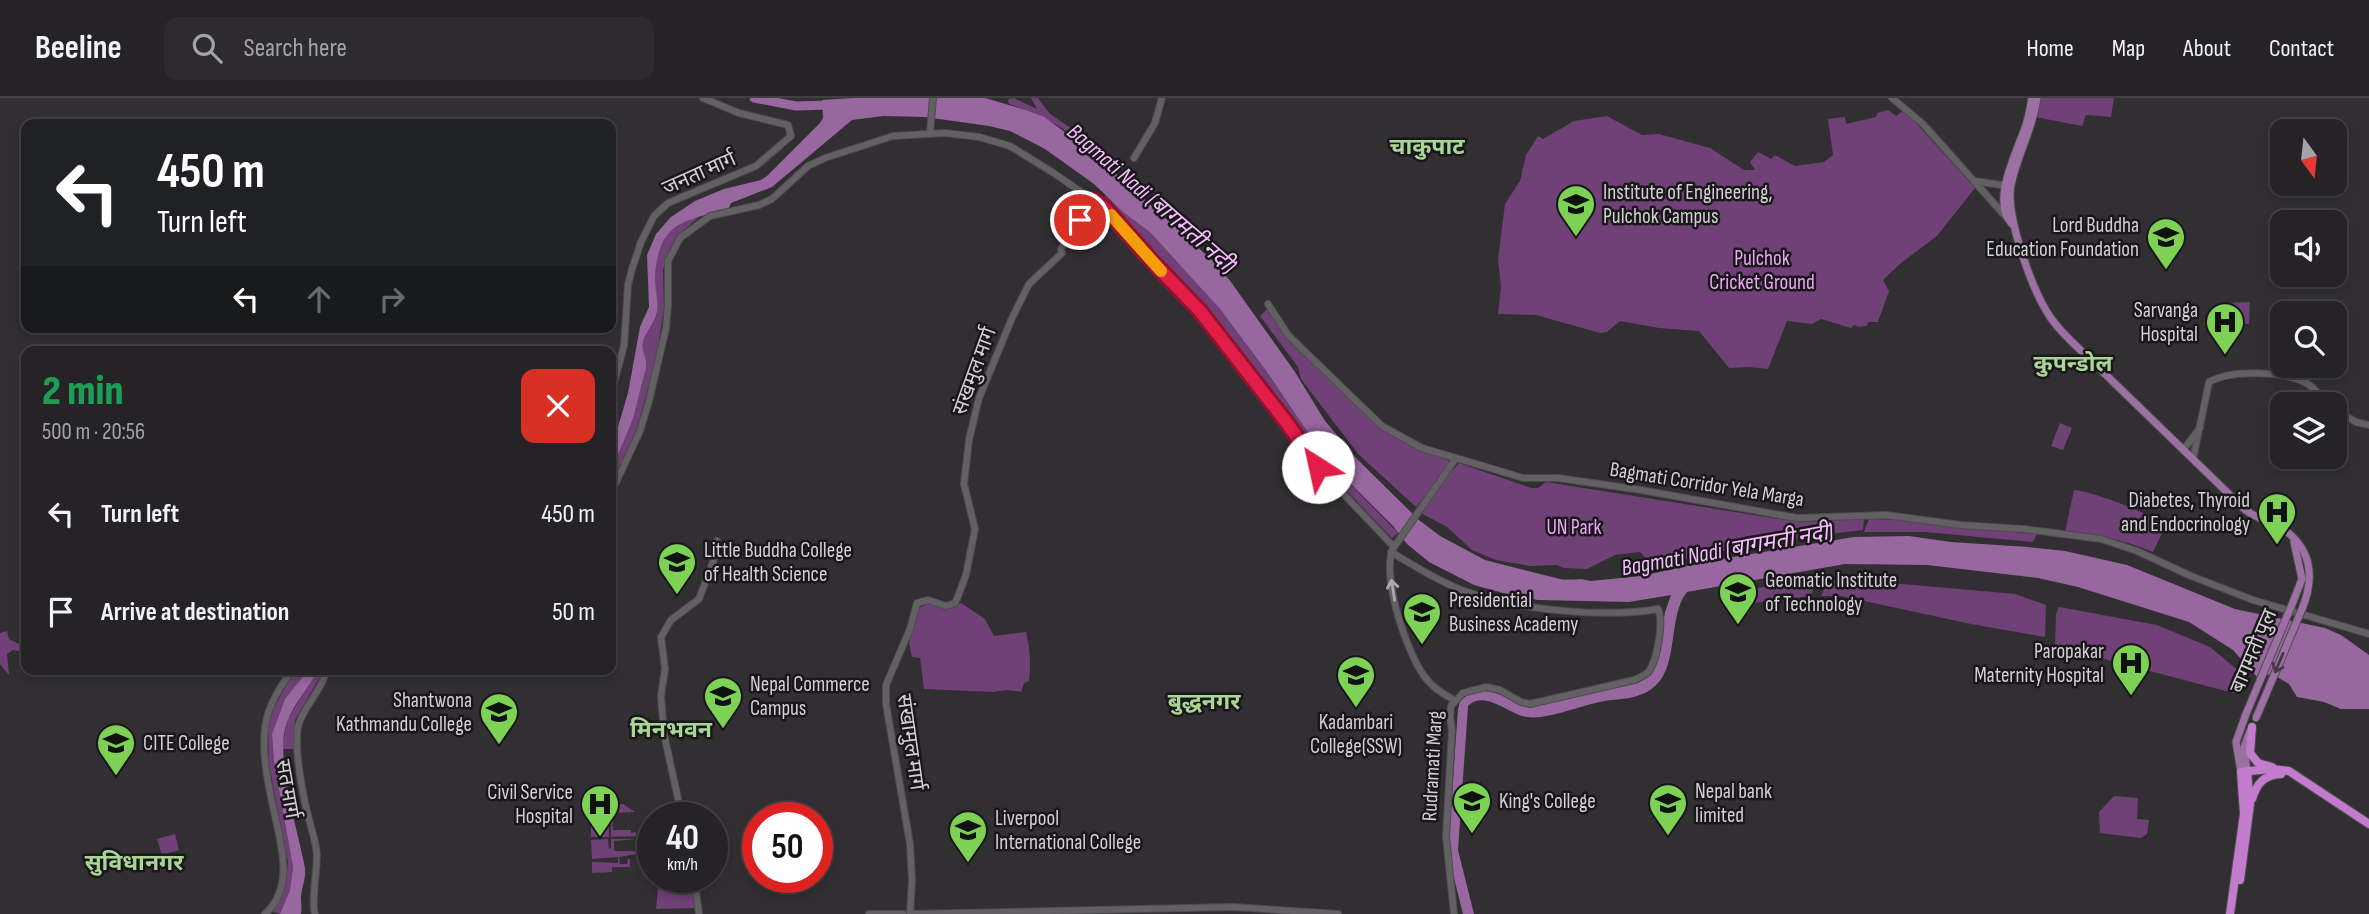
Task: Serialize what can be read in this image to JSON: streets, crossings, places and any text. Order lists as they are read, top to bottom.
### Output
{
  "streets": {
    "main road": [
      "जनता मार्ग",
      "संखमुल मार्ग",
      "Bagmati Corridor Yela Marga",
      "बागमती पुल",
      "संखामुल मार्ग",
      "Rudramati Marg",
      "सत मार्ग"
    ]
  },
  "crossings": [
    ["संखमुल मार्ग", "संखामुल मार्ग"]
  ],
  "districts": [
    "चाकुपाट",
    "कुपन्डोल",
    "बुद्धनगर",
    "मिनभवन",
    "सुविधानगर"
  ],
  "water": ["Bagmati Nadi (बागमती नदी)"],
  "parks": ["Pulchok Cricket Ground", "UN Park"],
  "places": {
    "school or university": [
      "Institute of Engineering, Pulchok Campus",
      "Lord Buddha Education Foundation",
      "Little Buddha College of Health Science",
      "Geomatic Institute of Technology",
      "Presidential Business Academy",
      "Kadambari College(SSW)",
      "Nepal Commerce Campus",
      "Shantwona Kathmandu College",
      "CITE College",
      "King's College",
      "Nepal bank limited",
      "Liverpool International College"
    ],
    "hospital": [
      "Sarvanga Hospital",
      "Diabetes, Thyroid and Endocrinology",
      "Paropakar Maternity Hospital",
      "Civil Service Hospital"
    ]
  },
  "north": "bottom",
  "page": {
    "header": "Beeline",
    "search": "Search here",
    "nav": [
      "Home",
      "Map",
      "About",
      "Contact"
    ],
    "turn": ["450 m", "Turn left"],
    "heading": ["2 min", "500 m · 20:56"],
    "list": [
      {
        "name": "Turn left",
        "value": "450 m"
      },
      {
        "name": "Arrive at destination",
        "value": "50 m"
      }
    ],
    "speed": "40 km/h",
    "limit": "50"
  }
}
